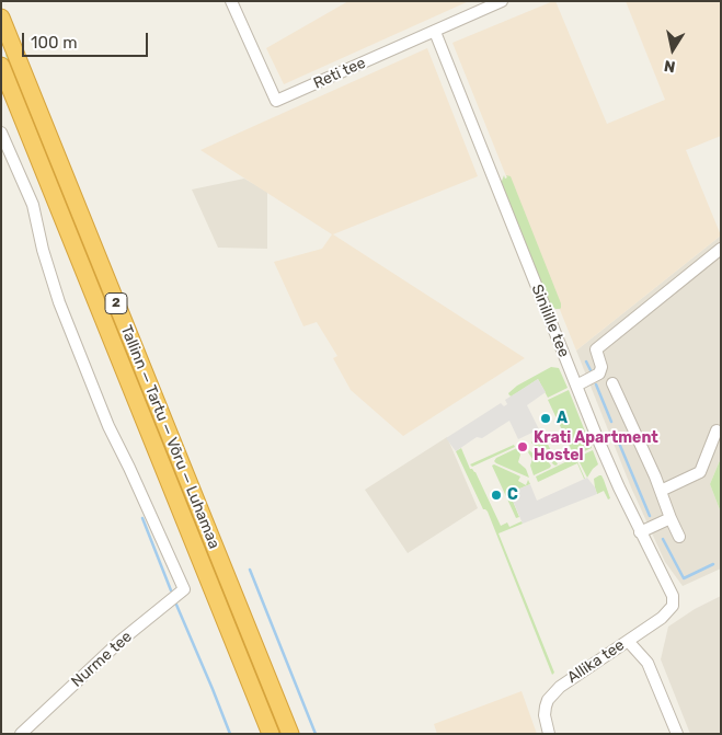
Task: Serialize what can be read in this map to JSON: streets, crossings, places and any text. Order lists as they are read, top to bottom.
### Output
{
  "streets": {
    "highway": ["2", "Tallinn — Tartu — Võru — Luhamaa"],
    "street": [
      "Reti tee",
      "Sinilille tee",
      "Nurme tee",
      "Allika tee"
    ]
  },
  "crossings": [
    ["Reti tee", "Sinilille tee"],
    ["Sinilille tee", "Allika tee"]
  ],
  "places": ["A", "Krati Apartment Hostel", "C"],
  "scale_bar": "100 m",
  "north": "bottom"
}
